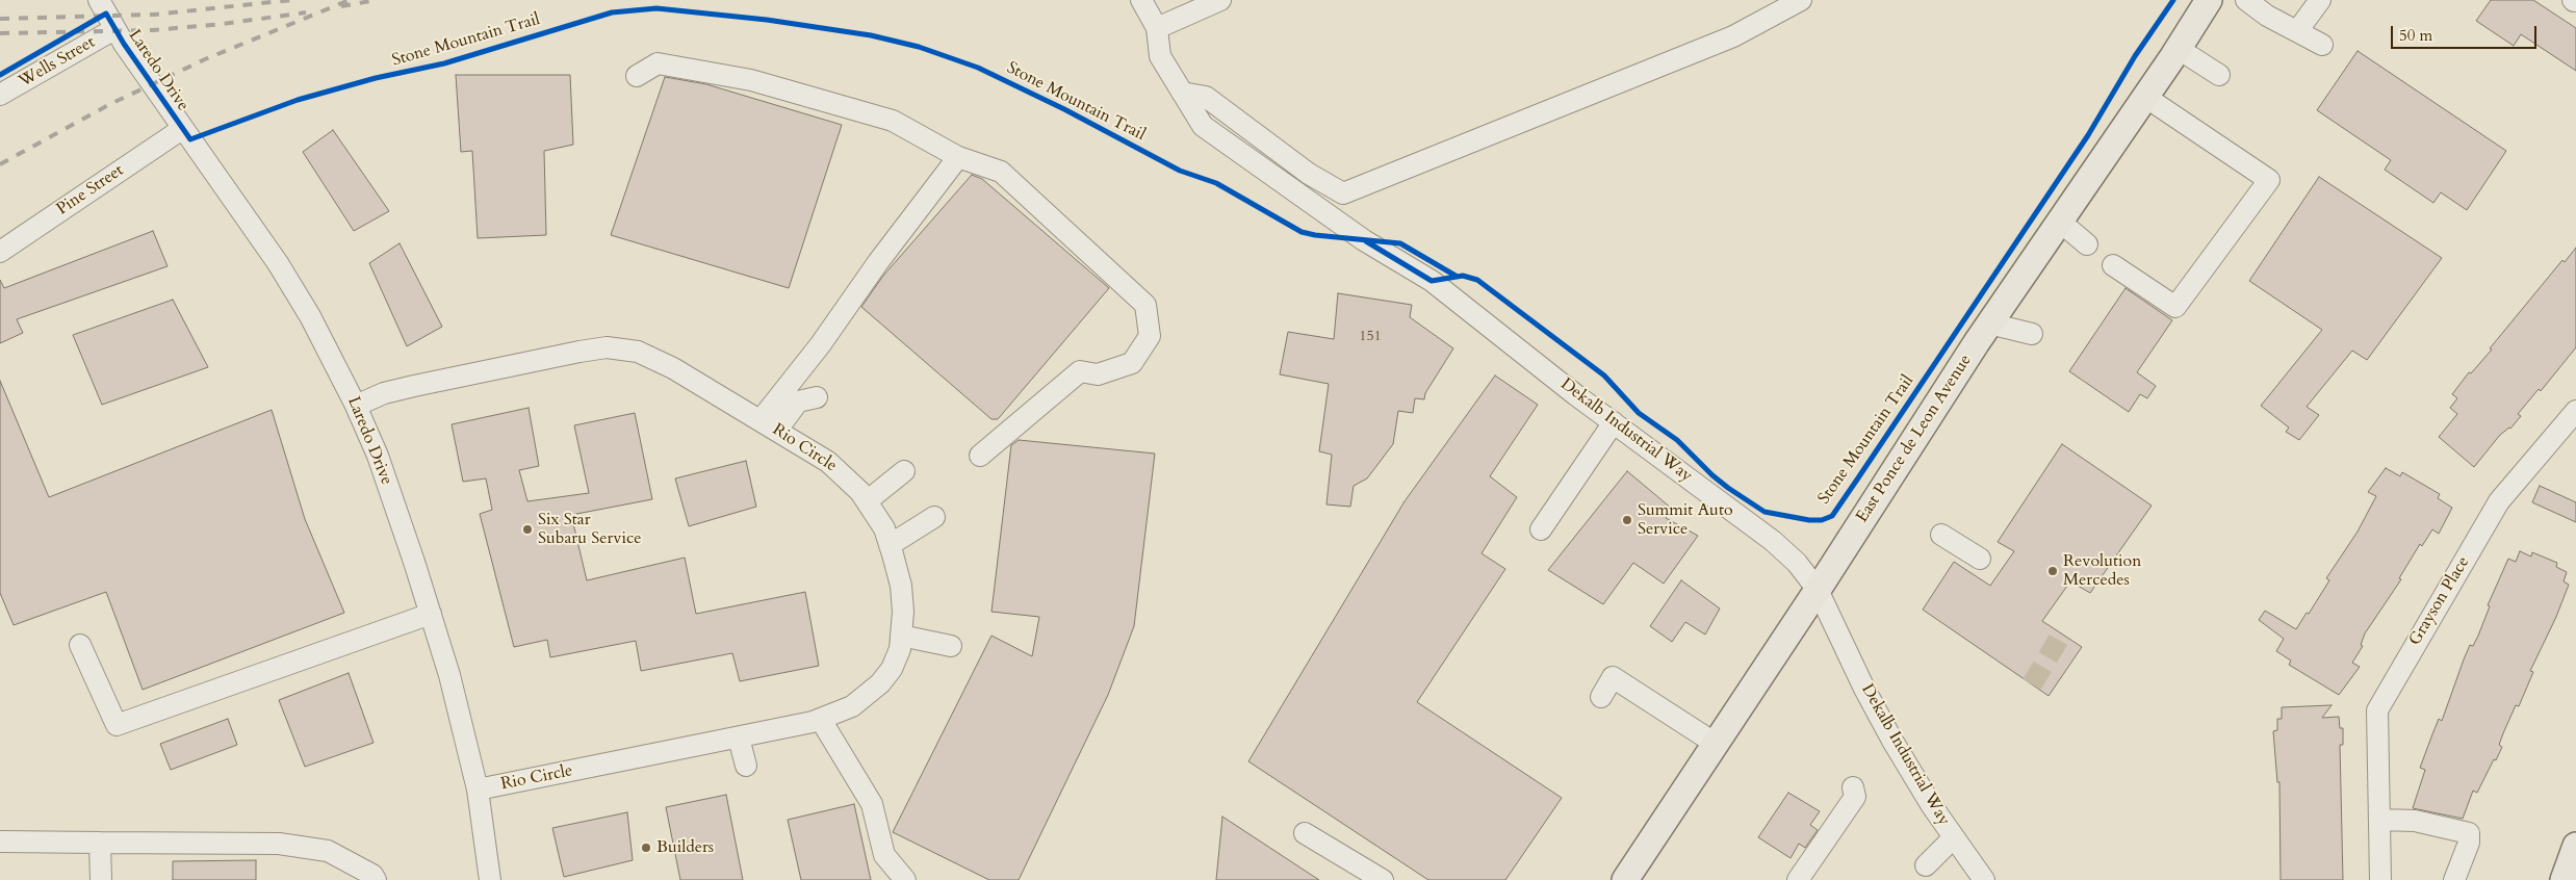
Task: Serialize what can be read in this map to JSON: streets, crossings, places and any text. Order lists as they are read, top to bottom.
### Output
{
  "streets": {
    "main road": ["East Ponce de Leon Avenue"],
    "street": [
      "Wells Street",
      "Laredo Drive",
      "Pine Street",
      "Dekalb Industrial Way",
      "Rio Circle",
      "Grayson Place"
    ],
    "cycle path": ["Stone Mountain Trail"]
  },
  "crossings": [
    ["Wells Street", "Laredo Drive"],
    ["Laredo Drive", "Pine Street"],
    ["Laredo Drive", "Rio Circle"],
    ["Dekalb Industrial Way", "East Ponce de Leon Avenue"]
  ],
  "places": [
    "Summit Auto Service",
    "Six Star Subaru Service",
    "Revolution Mercedes",
    "Builders"
  ],
  "house_numbers": ["151"],
  "scale_bar": "50 m"
}
